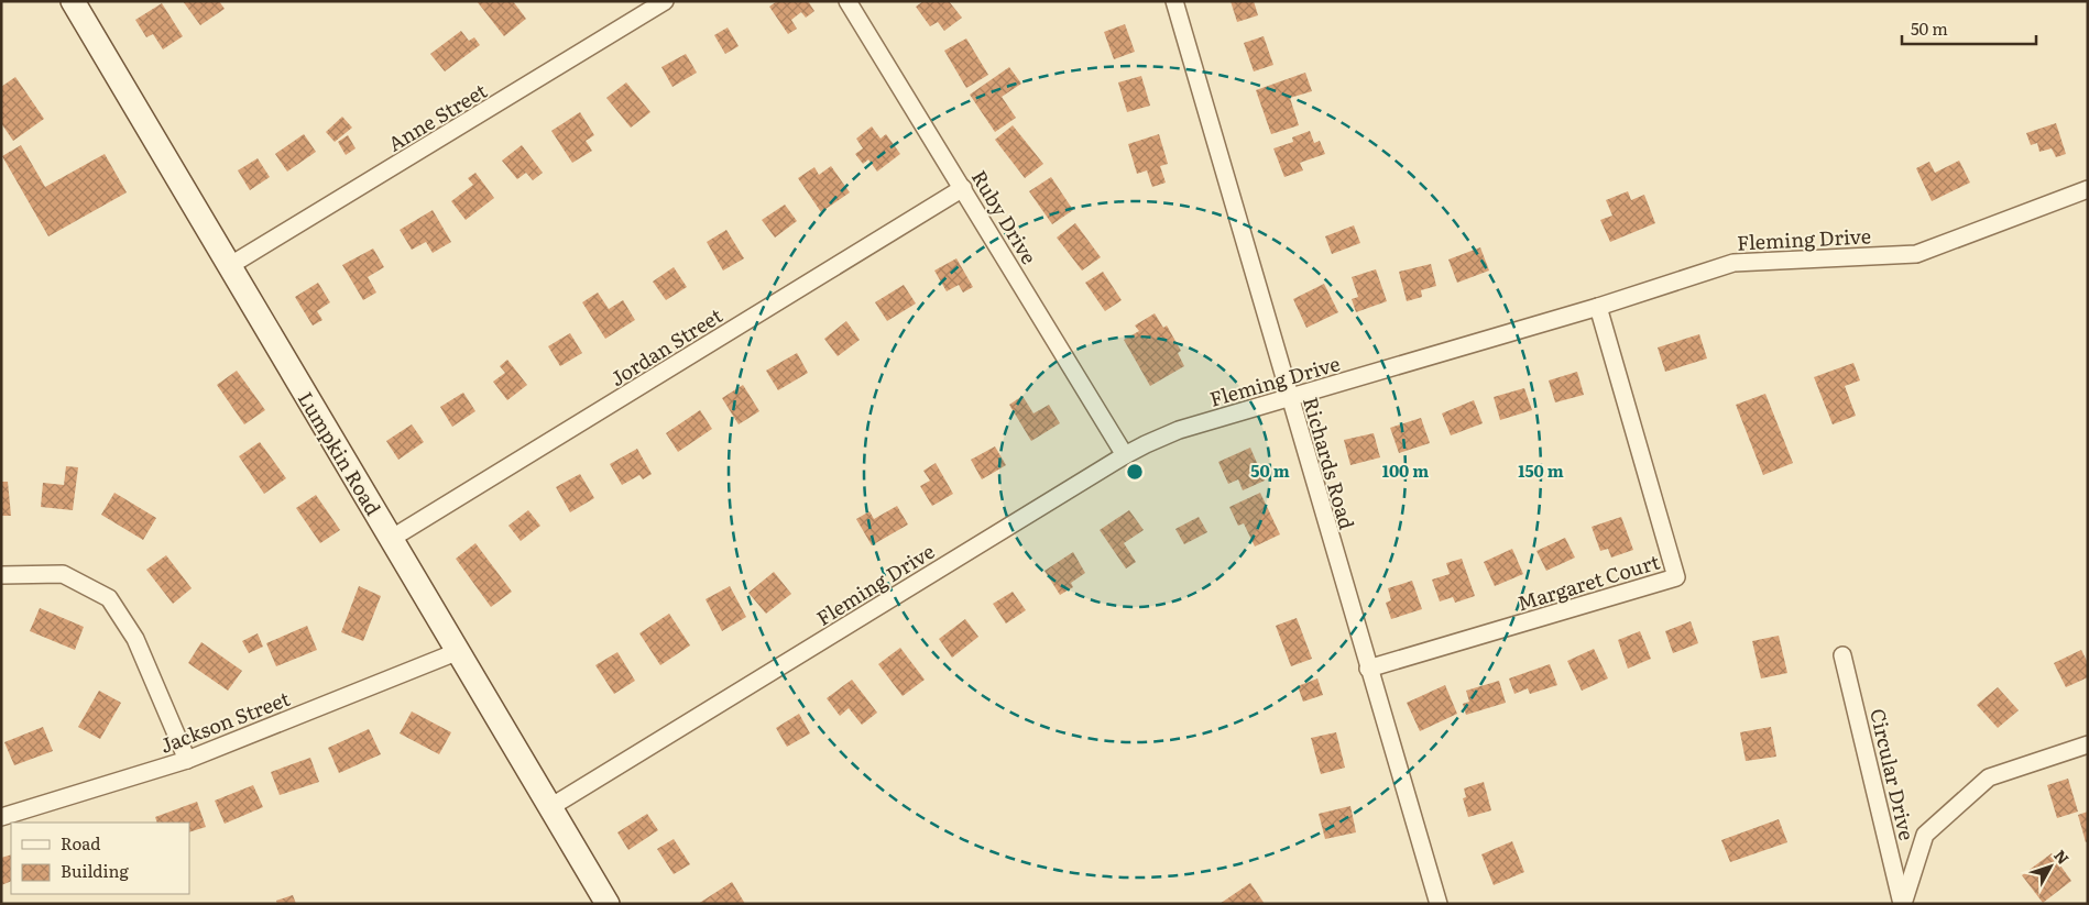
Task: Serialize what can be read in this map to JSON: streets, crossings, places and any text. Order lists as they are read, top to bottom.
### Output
{
  "streets": {
    "main road": ["Lumpkin Road"],
    "street": [
      "Anne Street",
      "Ruby Drive",
      "Fleming Drive",
      "Jordan Street",
      "Richards Road",
      "Margaret Court",
      "Jackson Street",
      "Circular Drive"
    ]
  },
  "crossings": [
    ["Anne Street", "Lumpkin Road"],
    ["Ruby Drive", "Fleming Drive"],
    ["Ruby Drive", "Jordan Street"],
    ["Fleming Drive", "Lumpkin Road"],
    ["Fleming Drive", "Richards Road"],
    ["Fleming Drive", "Margaret Court"],
    ["Jordan Street", "Lumpkin Road"],
    ["Lumpkin Road", "Jackson Street"],
    ["Richards Road", "Margaret Court"]
  ],
  "legend": ["Road", "Building"],
  "scale_bar": "50 m",
  "north": "top right",
  "rings": ["50 m", "100 m", "150 m"]
}
